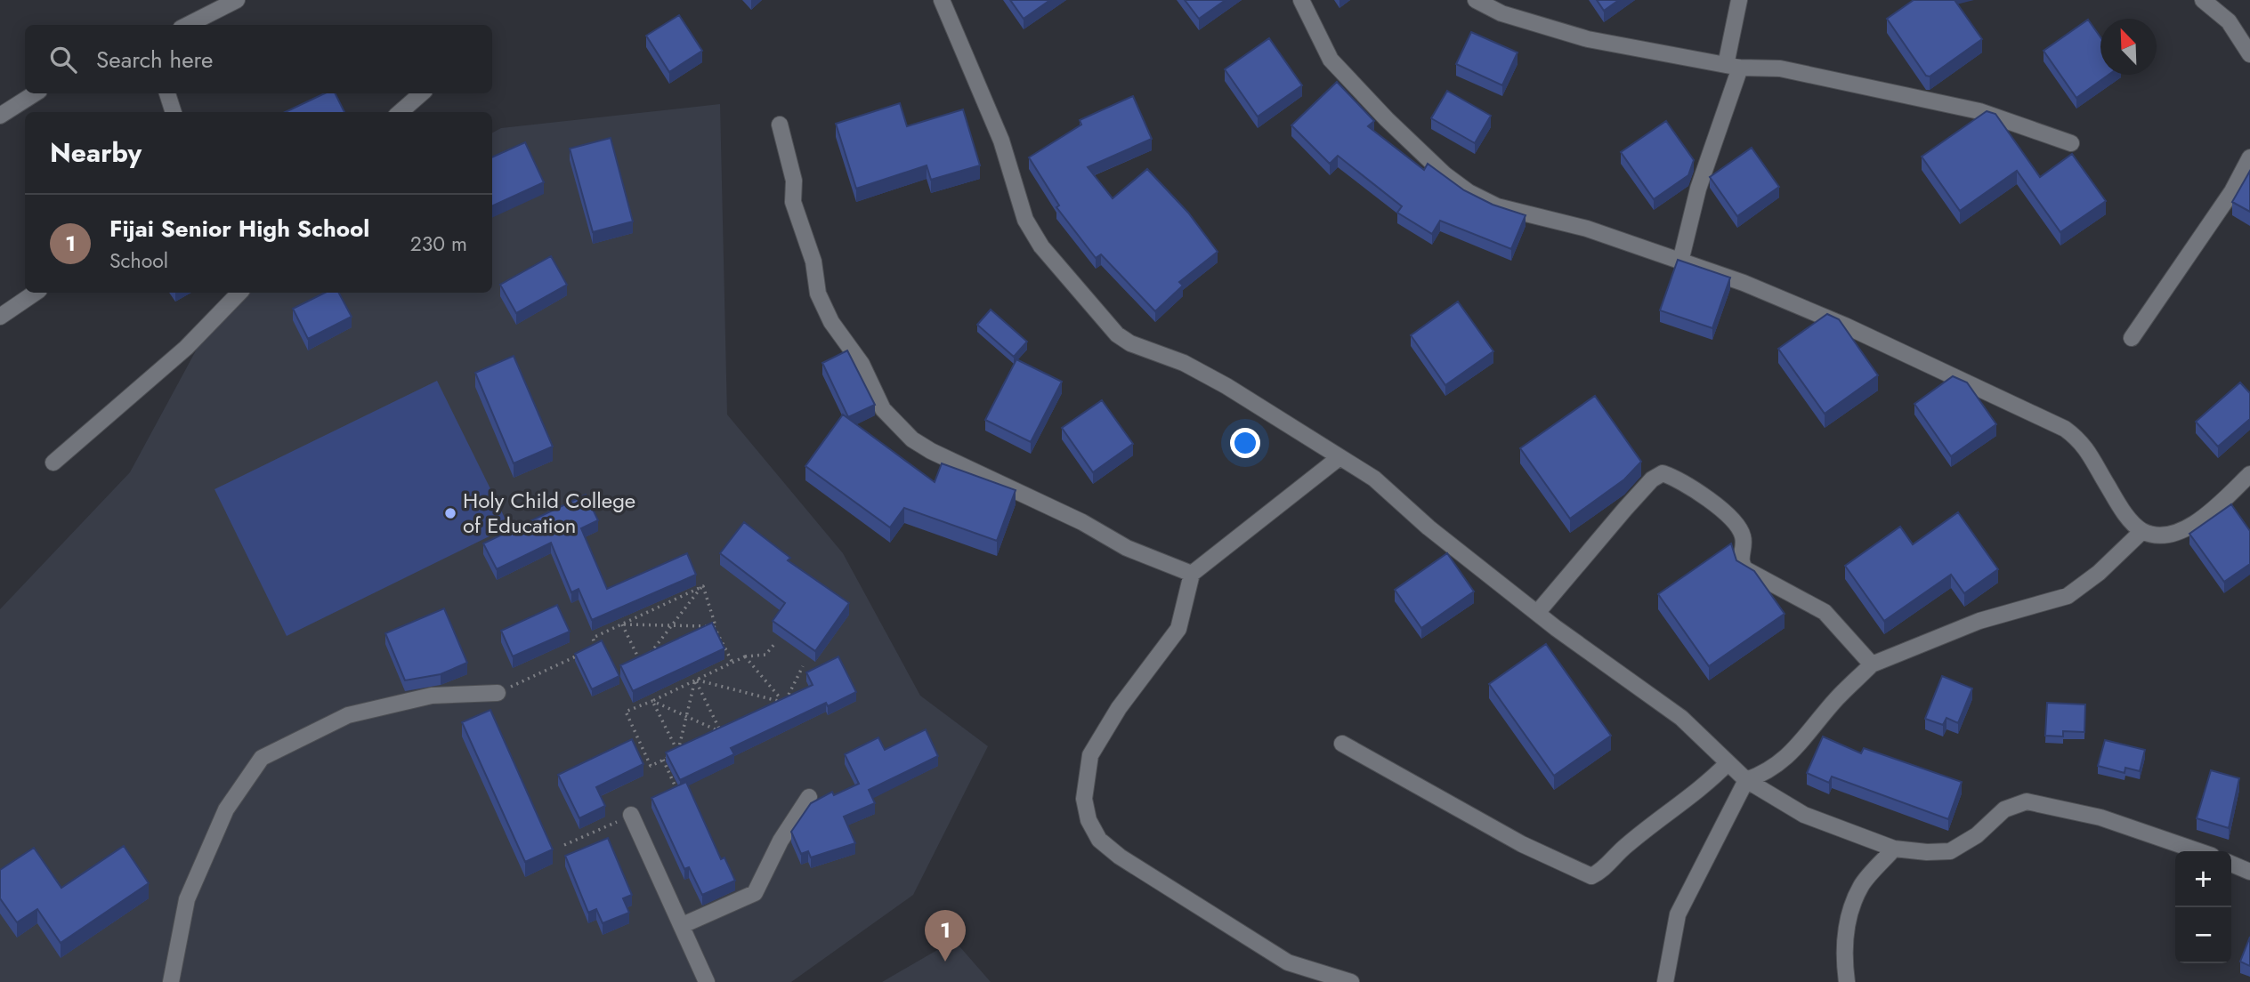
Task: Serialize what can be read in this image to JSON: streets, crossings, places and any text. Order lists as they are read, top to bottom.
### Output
{
  "places": ["Holy Child College of Education"],
  "north": "top left",
  "page": {
    "search": "Search here",
    "heading": "Nearby",
    "list": [
      {
        "mark": "1",
        "name": "Fijai Senior High School",
        "note": "School",
        "value": "230 m"
      }
    ],
    "map_buttons": ["+", "−"],
    "pins": "1"
  }
}
